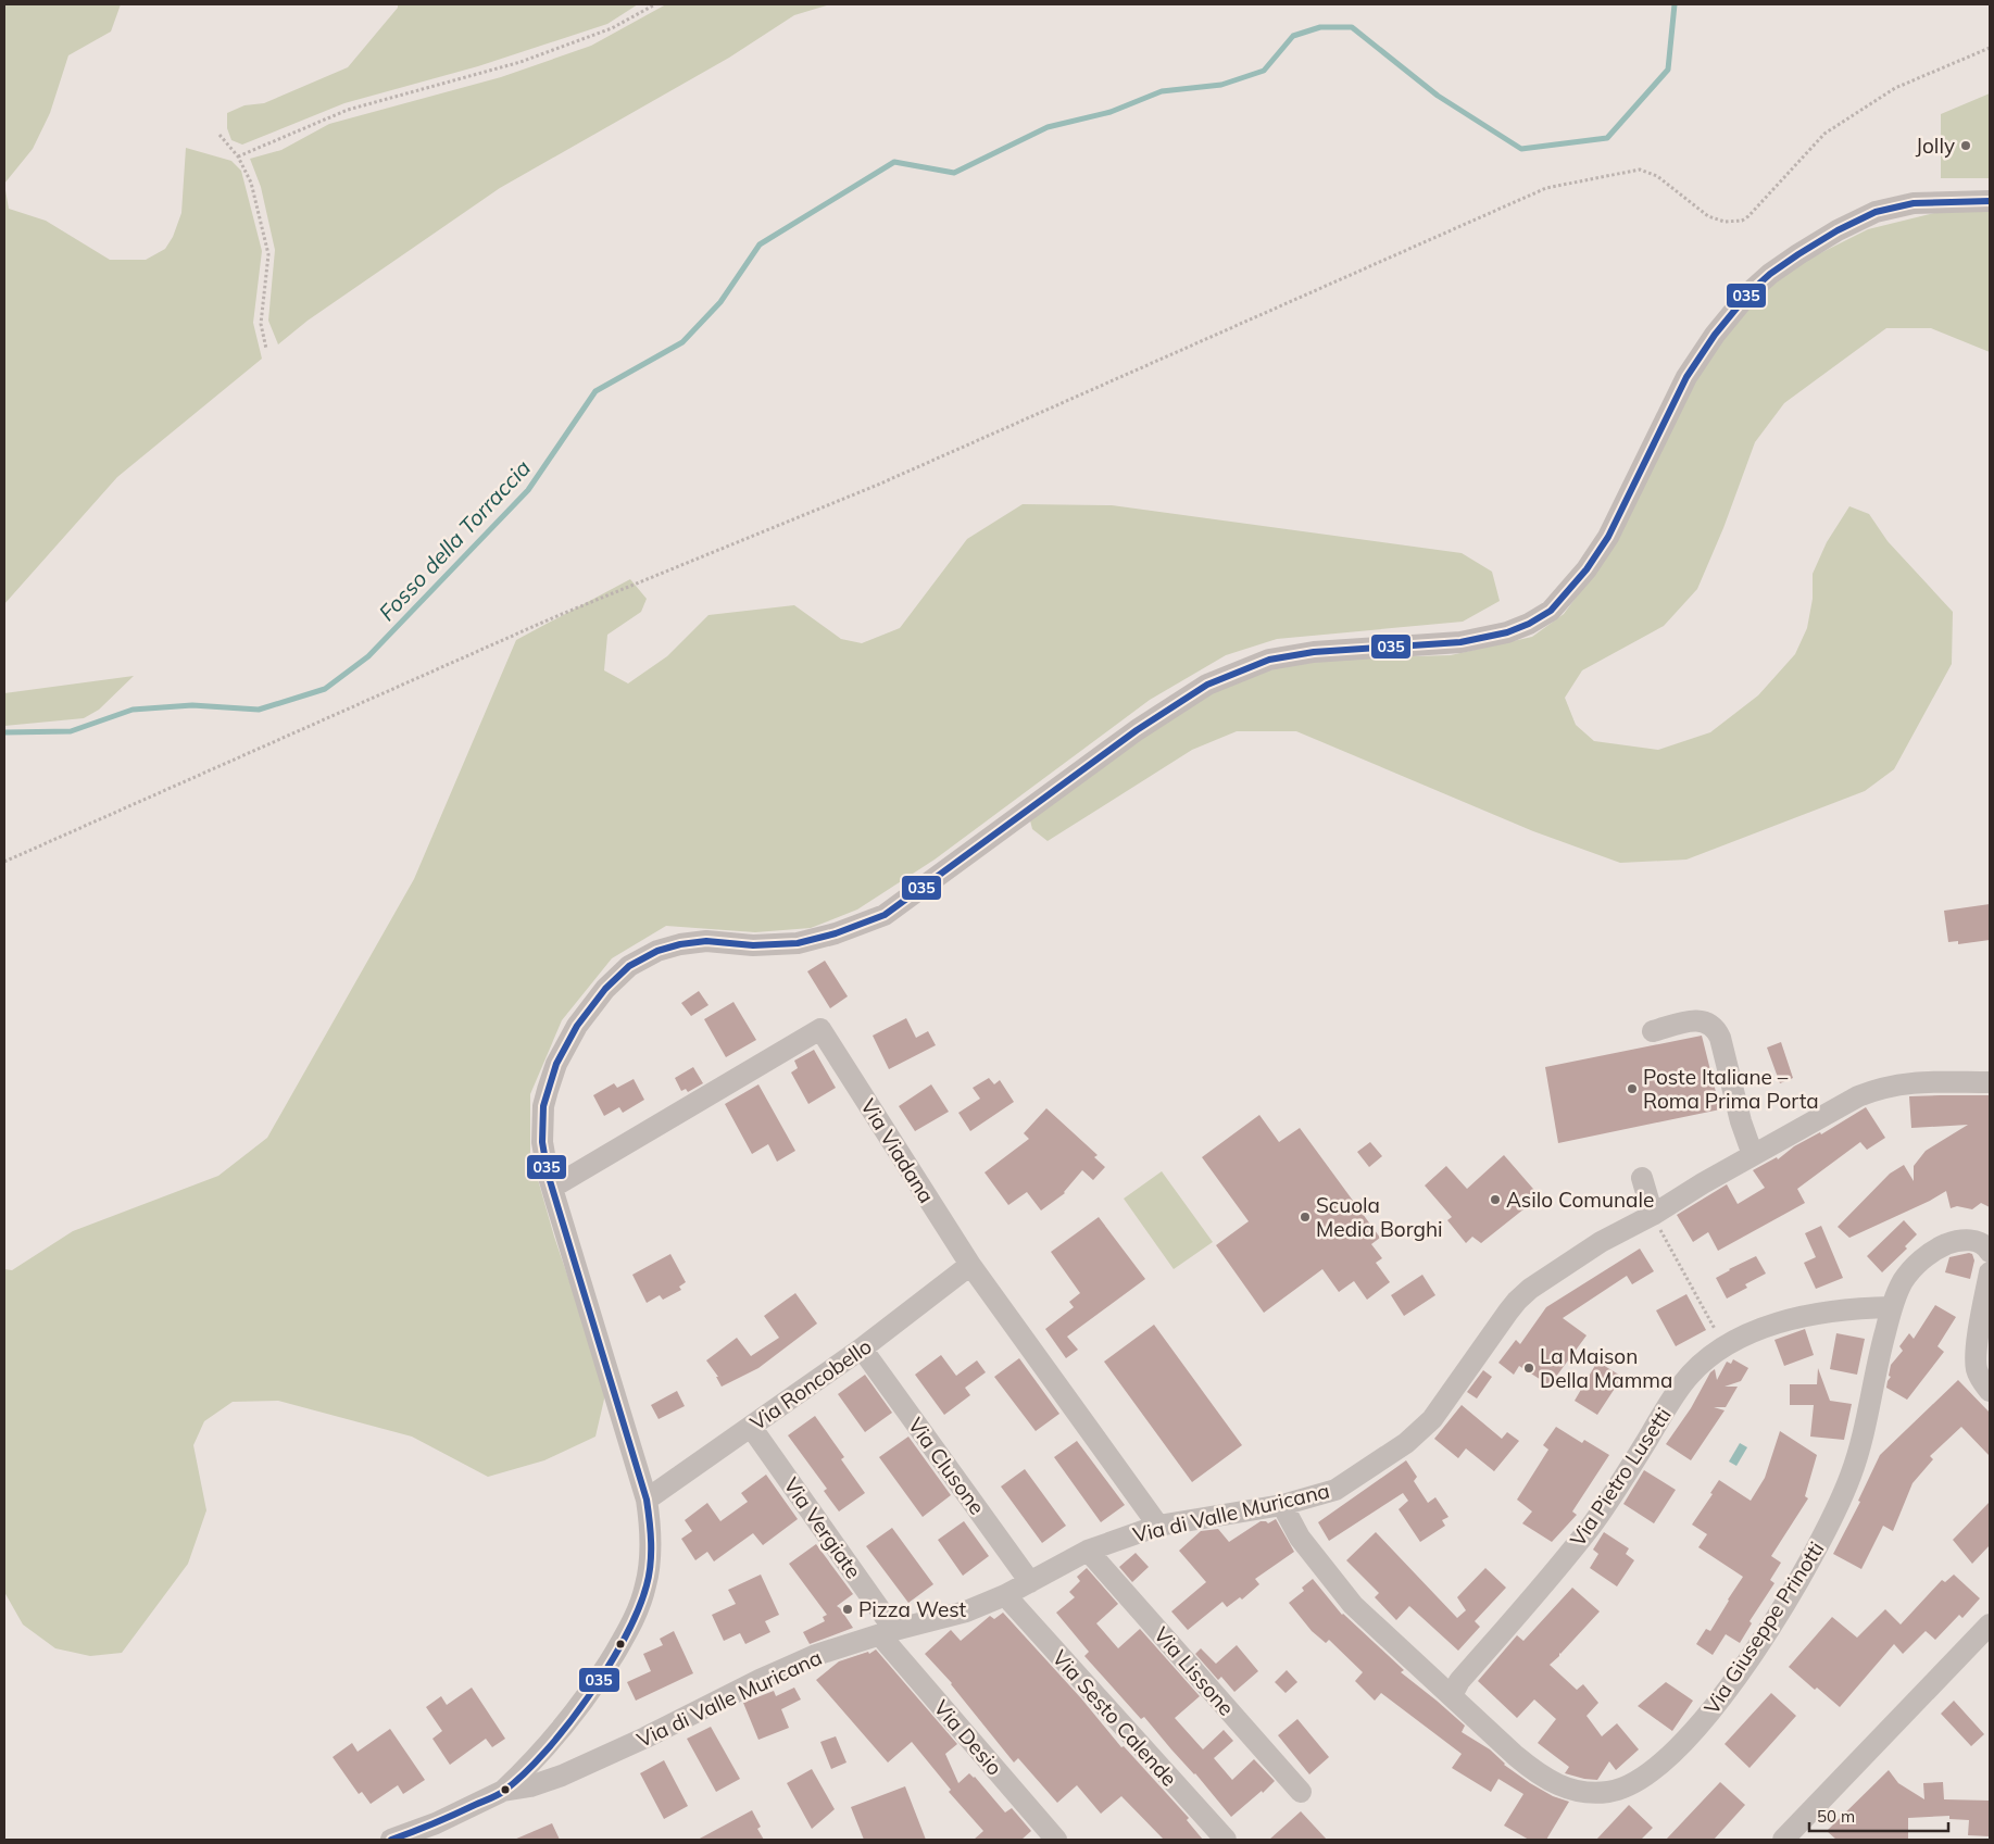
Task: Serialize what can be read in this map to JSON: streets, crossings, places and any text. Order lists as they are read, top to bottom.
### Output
{
  "streets": {
    "street": [
      "Via Viadana",
      "Via Roncobello",
      "Via Clusone",
      "Via Pietro Lusetti",
      "Via di Valle Muricana",
      "Via Vergiate",
      "Via Giuseppe Prinotti",
      "Via Lissone",
      "Via Sesto Calende",
      "Via Desio"
    ]
  },
  "crossings": [
    ["Via Viadana", "Via Roncobello"],
    ["Via Viadana", "Via di Valle Muricana"],
    ["Via Roncobello", "Via Clusone"],
    ["Via Roncobello", "Via Vergiate"],
    ["Via Clusone", "Via di Valle Muricana"],
    ["Via Pietro Lusetti", "Via Giuseppe Prinotti"],
    ["Via di Valle Muricana", "Via Vergiate"],
    ["Via di Valle Muricana", "Via Giuseppe Prinotti"],
    ["Via di Valle Muricana", "Via Lissone"],
    ["Via di Valle Muricana", "Via Sesto Calende"],
    ["Via di Valle Muricana", "Via Desio"],
    ["Via Vergiate", "Via Desio"]
  ],
  "water": ["Fosso della Torraccia"],
  "places": [
    "Jolly",
    "Poste Italiane – Roma Prima Porta",
    "Asilo Comunale",
    "Scuola Media Borghi",
    "La Maison Della Mamma",
    "Pizza West"
  ],
  "lines": ["transit line 035"],
  "scale_bar": "50 m"
}
